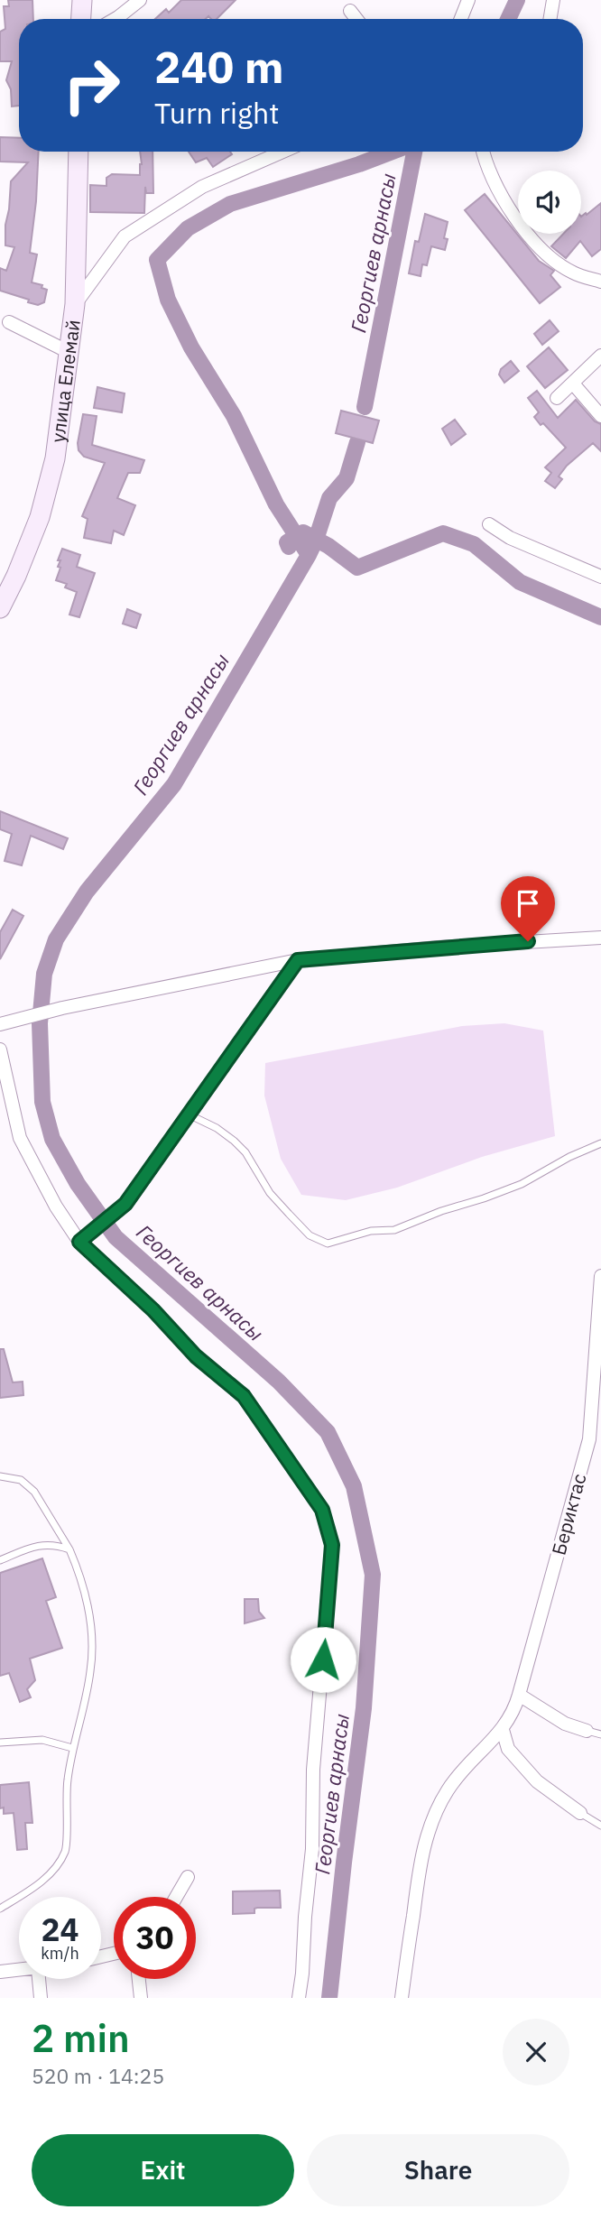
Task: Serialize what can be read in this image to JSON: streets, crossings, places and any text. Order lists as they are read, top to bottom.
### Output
{
  "streets": {
    "street": ["улица Елемай", "Бериктас"]
  },
  "water": ["Георгиев арнасы"],
  "page": {
    "turn": ["240 m", "Turn right"],
    "speed": "24 km/h",
    "limit": "30",
    "heading": ["2 min", "520 m · 14:25"],
    "buttons": ["Exit", "Share"]
  }
}
